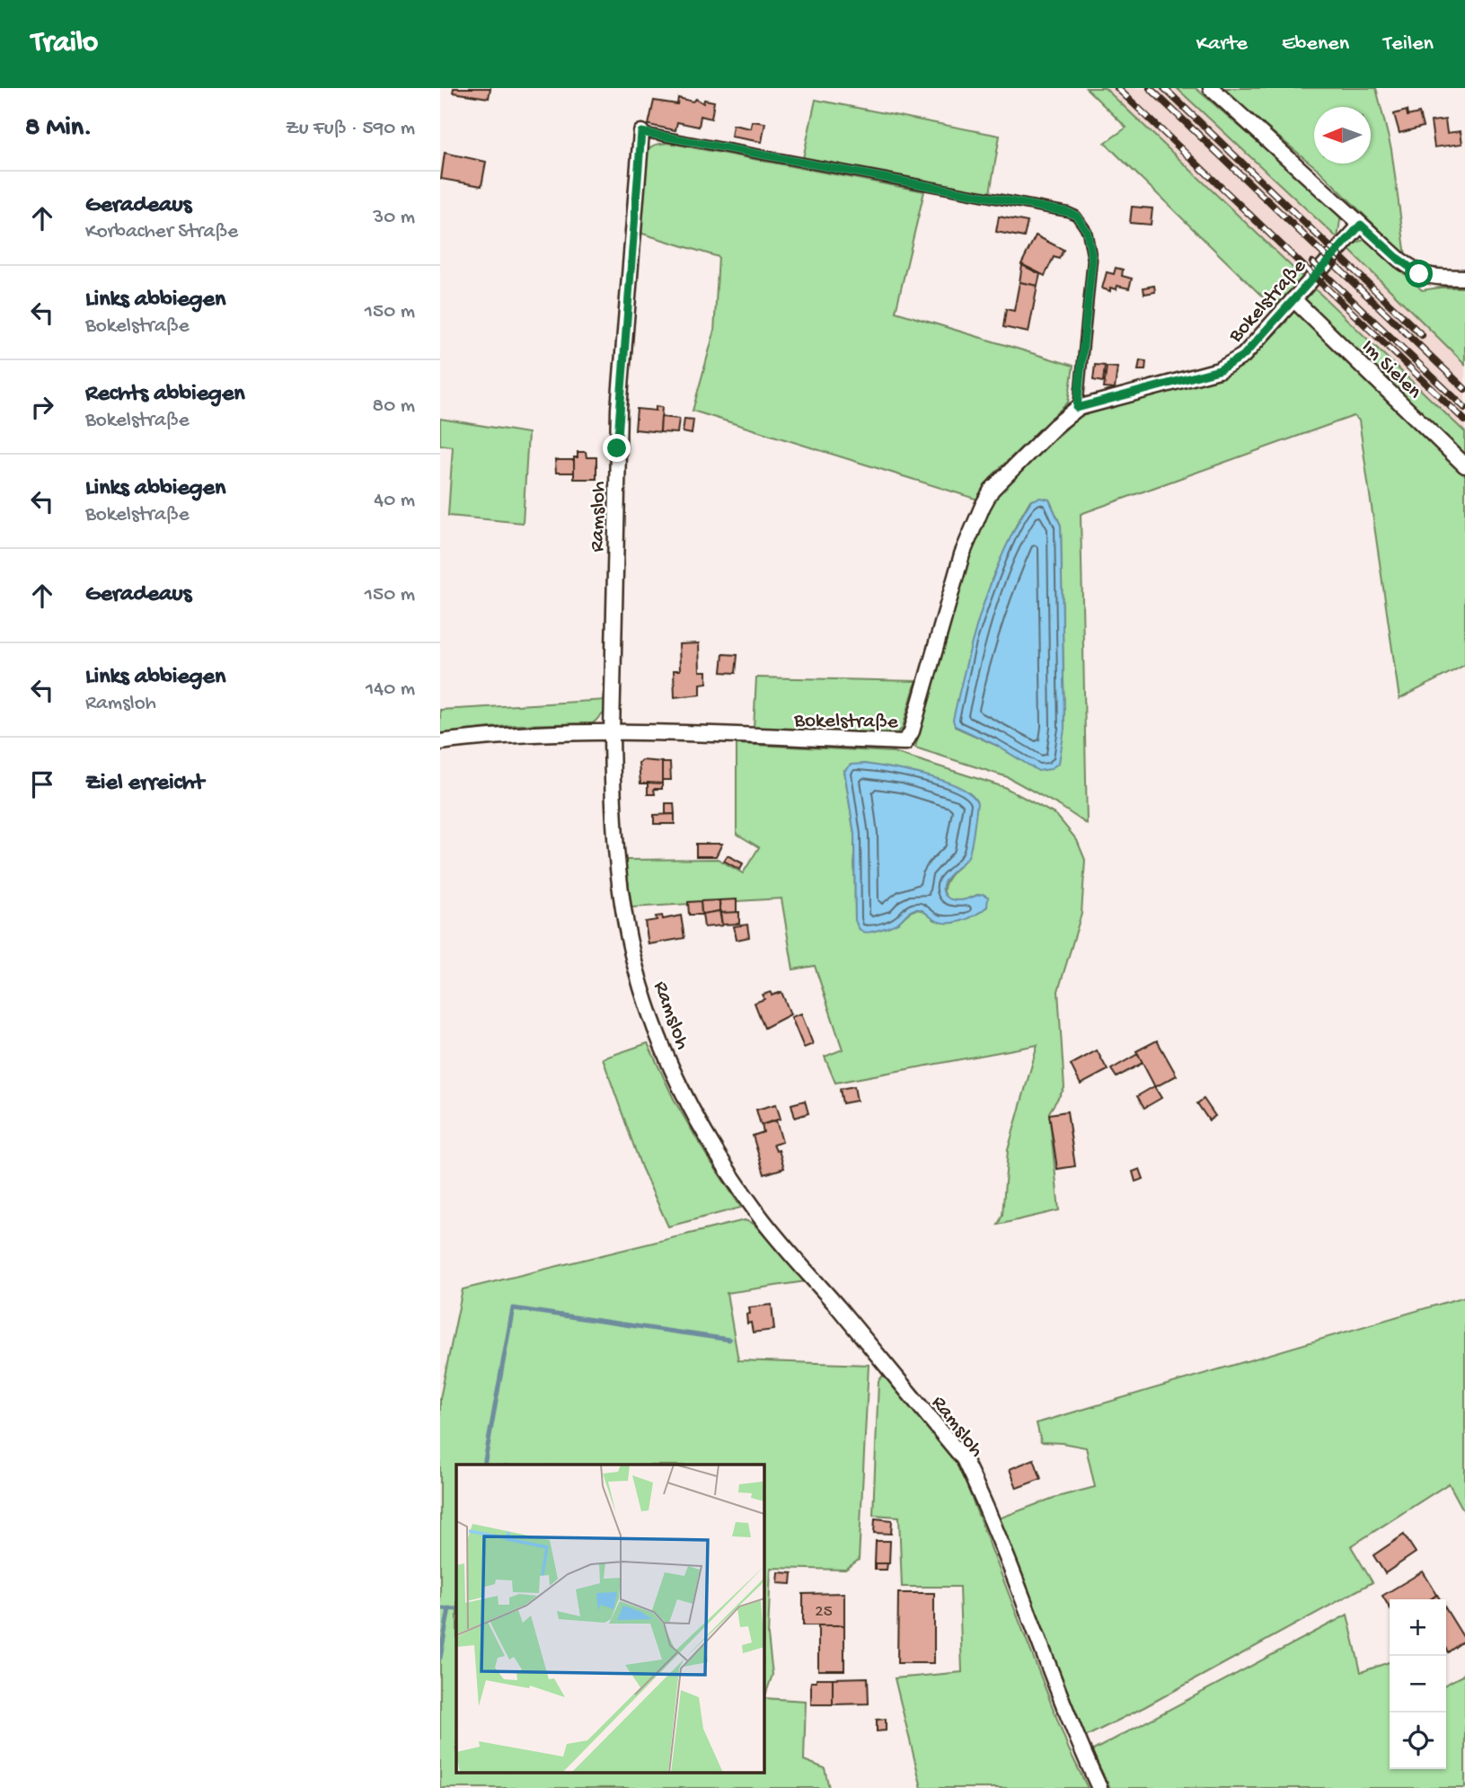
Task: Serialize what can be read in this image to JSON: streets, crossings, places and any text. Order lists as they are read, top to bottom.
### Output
{
  "streets": {
    "street": ["Bokelstraße", "Im Sielen", "Ramsloh"]
  },
  "crossings": [
    ["Bokelstraße", "Im Sielen"],
    ["Bokelstraße", "Ramsloh"]
  ],
  "house_numbers": ["25"],
  "north": "left",
  "page": {
    "header": "Trailo",
    "nav": ["Karte", "Ebenen", "Teilen"],
    "heading": ["8 Min.", "Zu Fuß · 590 m"],
    "list": [
      ["Geradeaus", "Korbacher Straße", "30 m"],
      ["Links abbiegen", "Bokelstraße", "150 m"],
      ["Rechts abbiegen", "Bokelstraße", "80 m"],
      ["Links abbiegen", "Bokelstraße", "40 m"],
      ["Geradeaus", "150 m"],
      ["Links abbiegen", "Ramsloh", "140 m"],
      "Ziel erreicht"
    ],
    "map_buttons": ["+", "−"]
  }
}
